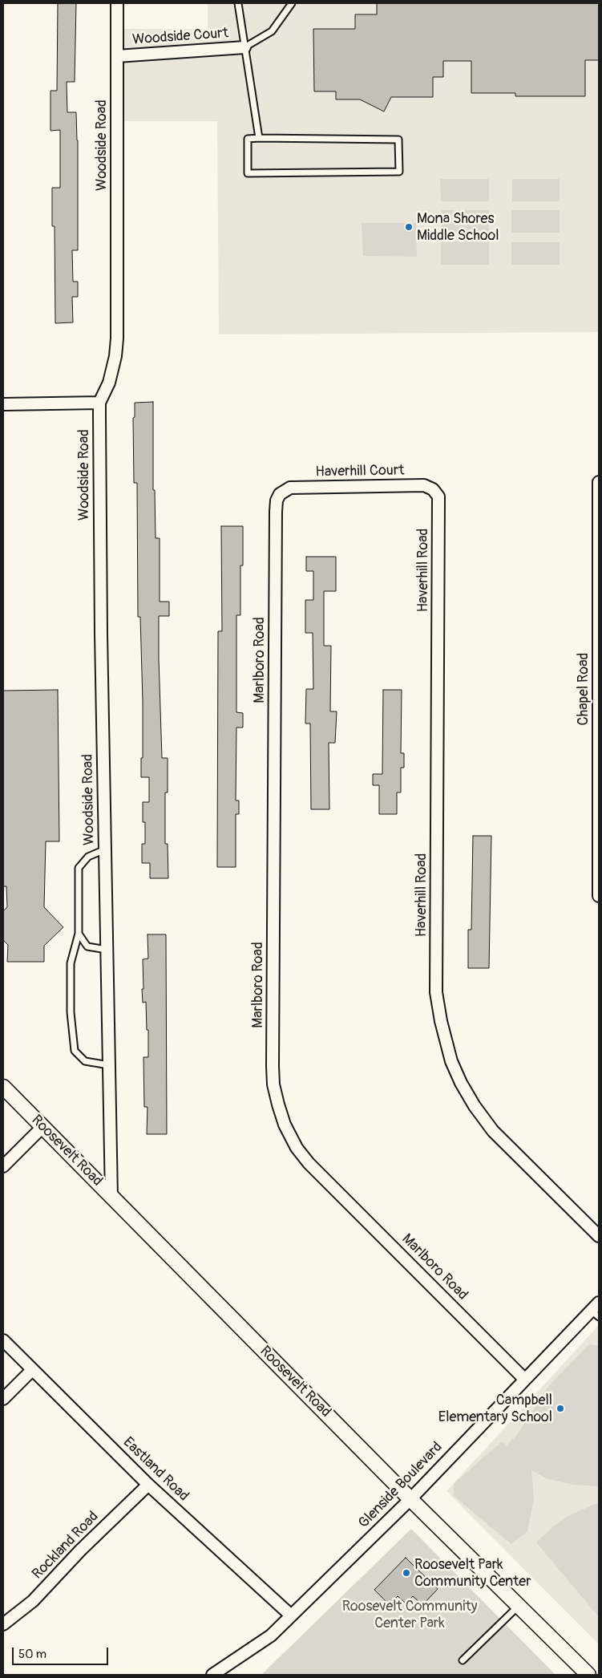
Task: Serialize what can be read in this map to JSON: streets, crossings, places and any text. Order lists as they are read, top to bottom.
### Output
{
  "streets": {
    "street": [
      "Woodside Court",
      "Woodside Road",
      "Haverhill Court",
      "Haverhill Road",
      "Marlboro Road",
      "Chapel Road",
      "Roosevelt Road",
      "Eastland Road",
      "Glenside Boulevard",
      "Rockland Road"
    ]
  },
  "crossings": [
    ["Woodside Court", "Woodside Road"],
    ["Woodside Road", "Roosevelt Road"],
    ["Haverhill Court", "Haverhill Road"],
    ["Haverhill Court", "Marlboro Road"],
    ["Marlboro Road", "Glenside Boulevard"],
    ["Roosevelt Road", "Glenside Boulevard"],
    ["Eastland Road", "Glenside Boulevard"],
    ["Eastland Road", "Rockland Road"]
  ],
  "parks": ["Roosevelt Community Center Park"],
  "places": ["Mona Shores Middle School", "Campbell Elementary School", "Roosevelt Park Community Center"],
  "scale_bar": "50 m"
}
